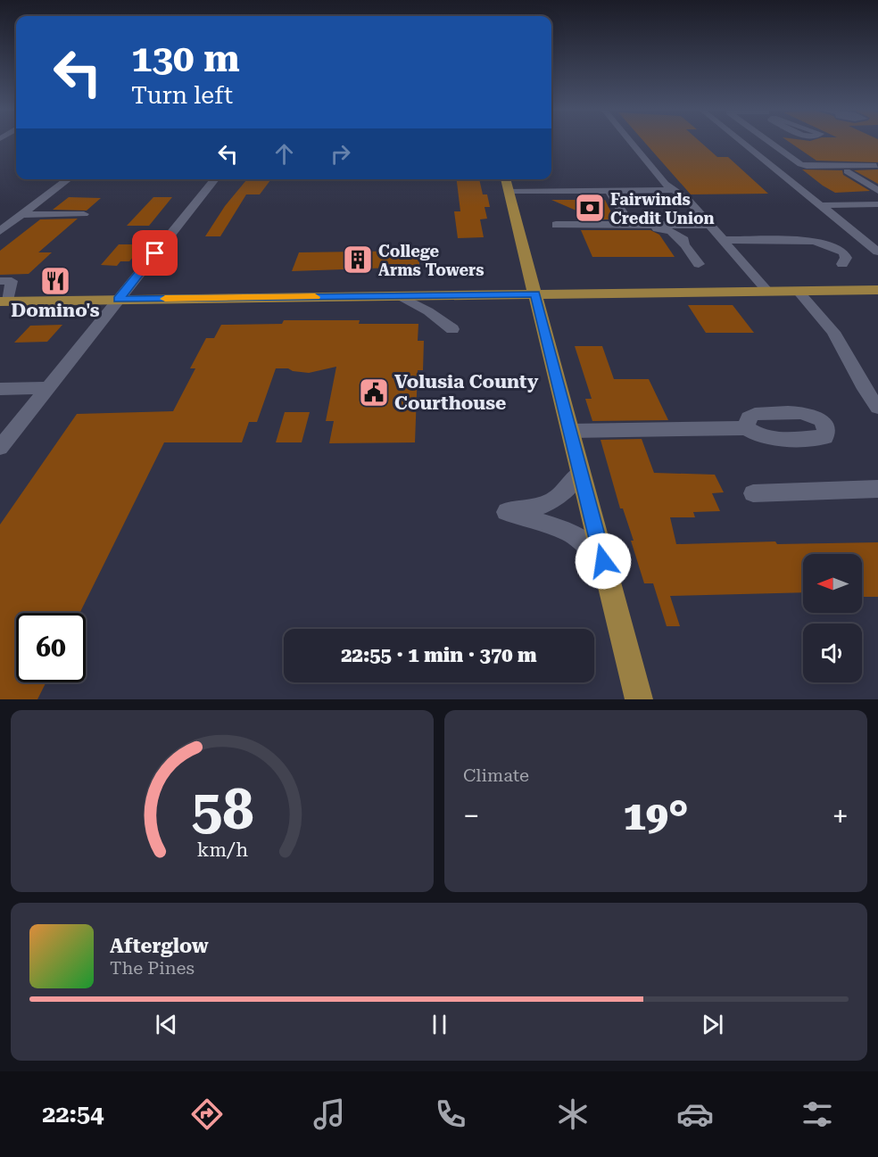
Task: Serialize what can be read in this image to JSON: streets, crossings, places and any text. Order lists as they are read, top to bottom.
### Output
{
  "places": {
    "bank": ["Fairwinds Credit Union"],
    "building": ["College Arms Towers"],
    "restaurant": ["Domino's"],
    "public building": ["Volusia County Courthouse"]
  },
  "north": "left",
  "page": {
    "turn": ["130 m", "Turn left"],
    "limit": "60",
    "trip": "22:55 · 1 min · 370 m",
    "tile": "Climate",
    "heat": ["−", "19°", "+"],
    "song": ["Afterglow", "The Pines"],
    "tabs": "22:54",
    "gauge": ["58", "km/h"]
  }
}
